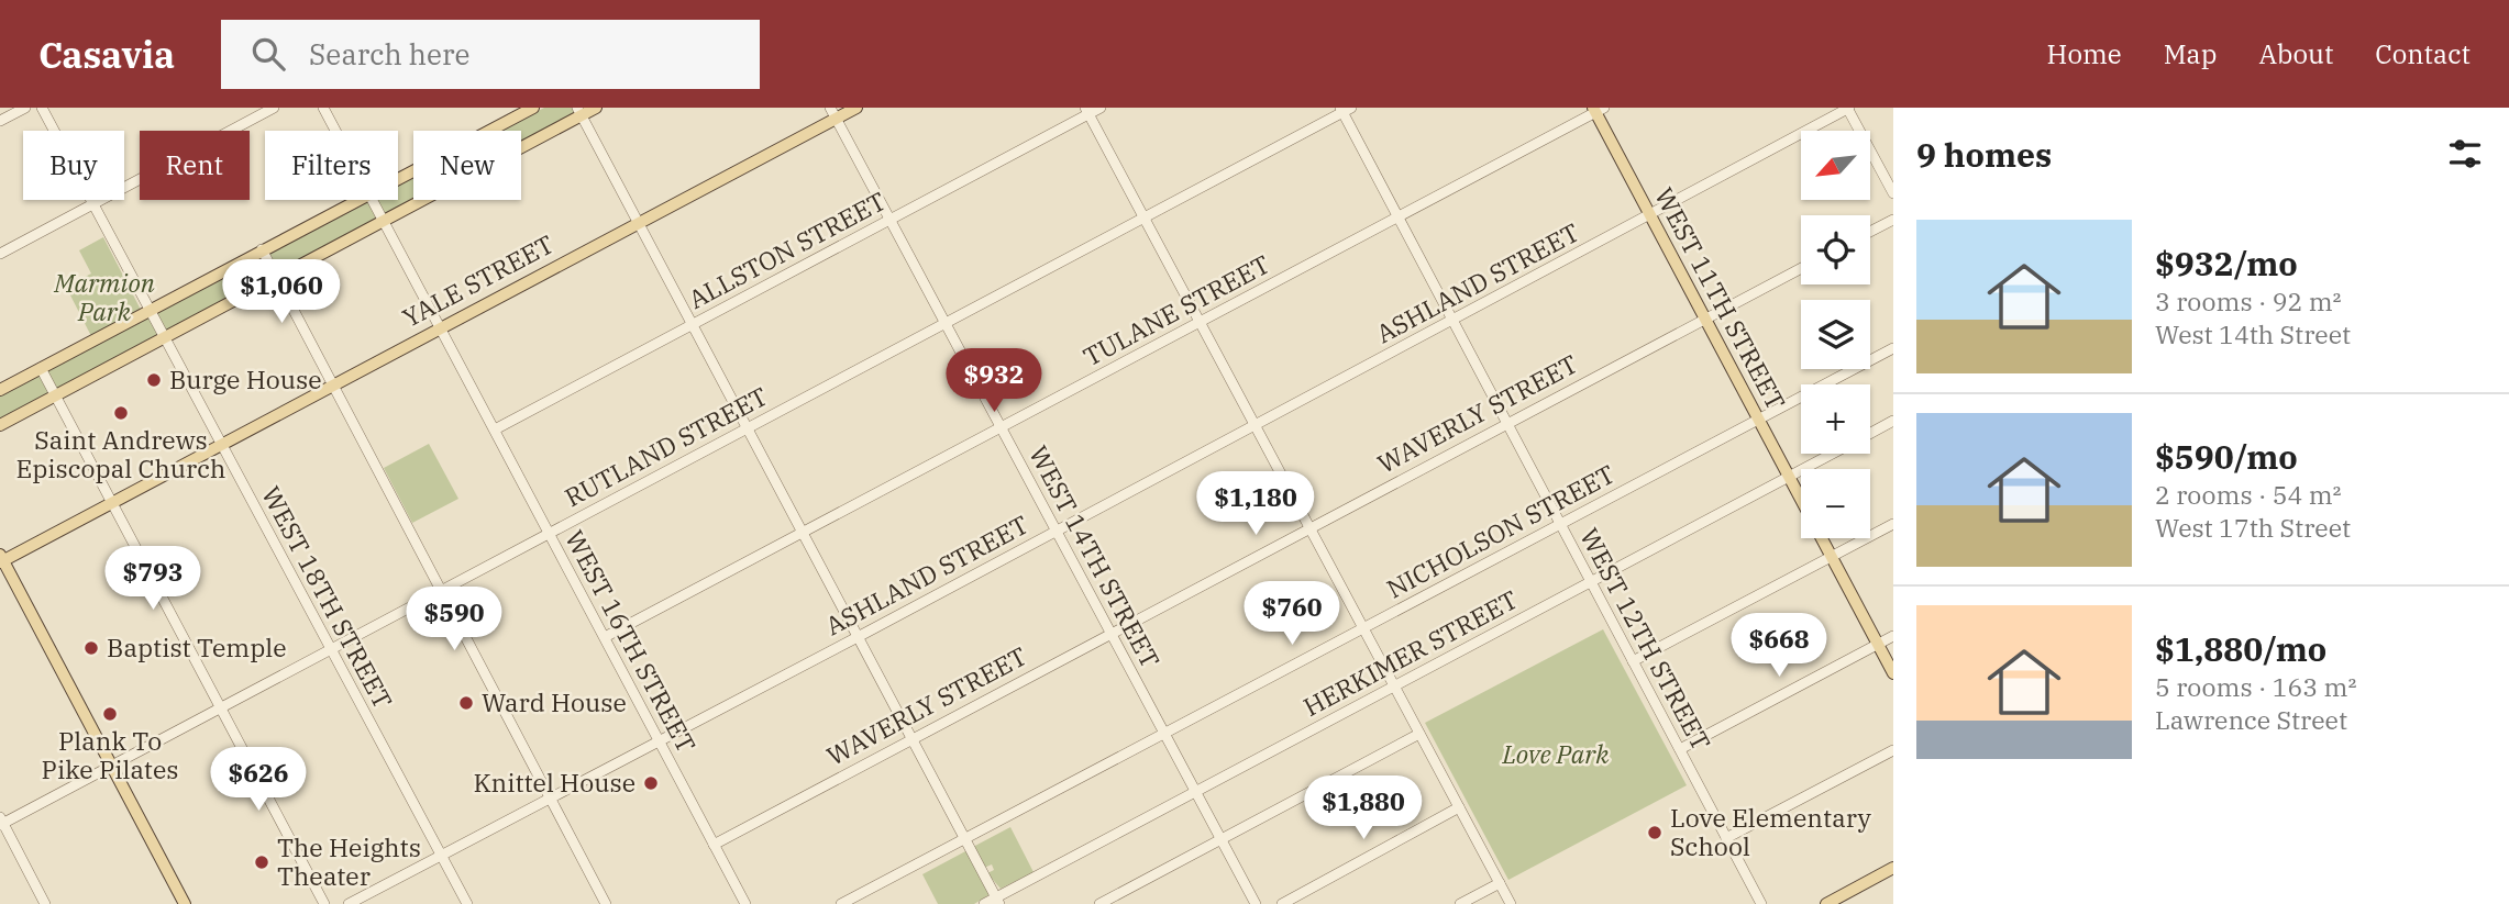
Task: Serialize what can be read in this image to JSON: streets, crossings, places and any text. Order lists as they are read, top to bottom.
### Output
{
  "streets": {
    "main road": ["YALE STREET", "WEST 11TH STREET"],
    "street": [
      "ALLSTON STREET",
      "ASHLAND STREET",
      "TULANE STREET",
      "WAVERLY STREET",
      "RUTLAND STREET",
      "NICHOLSON STREET",
      "WEST 14TH STREET",
      "WEST 18TH STREET",
      "WEST 12TH STREET",
      "WEST 16TH STREET",
      "HERKIMER STREET"
    ]
  },
  "crossings": [
    ["ALLSTON STREET", "WEST 14TH STREET"],
    ["ALLSTON STREET", "WEST 16TH STREET"],
    ["YALE STREET", "WEST 14TH STREET"],
    ["YALE STREET", "WEST 18TH STREET"],
    ["YALE STREET", "WEST 16TH STREET"],
    ["ASHLAND STREET", "WEST 11TH STREET"],
    ["ASHLAND STREET", "WEST 14TH STREET"],
    ["ASHLAND STREET", "WEST 18TH STREET"],
    ["ASHLAND STREET", "WEST 12TH STREET"],
    ["ASHLAND STREET", "WEST 16TH STREET"],
    ["WEST 11TH STREET", "TULANE STREET"],
    ["WEST 11TH STREET", "WAVERLY STREET"],
    ["WEST 11TH STREET", "NICHOLSON STREET"],
    ["WEST 11TH STREET", "HERKIMER STREET"],
    ["TULANE STREET", "WEST 14TH STREET"],
    ["TULANE STREET", "WEST 12TH STREET"],
    ["TULANE STREET", "WEST 16TH STREET"],
    ["WAVERLY STREET", "WEST 14TH STREET"],
    ["WAVERLY STREET", "WEST 12TH STREET"],
    ["WAVERLY STREET", "WEST 16TH STREET"],
    ["RUTLAND STREET", "WEST 14TH STREET"],
    ["RUTLAND STREET", "WEST 18TH STREET"],
    ["RUTLAND STREET", "WEST 12TH STREET"],
    ["RUTLAND STREET", "WEST 16TH STREET"],
    ["NICHOLSON STREET", "WEST 14TH STREET"],
    ["NICHOLSON STREET", "WEST 12TH STREET"],
    ["WEST 14TH STREET", "HERKIMER STREET"],
    ["WEST 12TH STREET", "HERKIMER STREET"]
  ],
  "parks": ["Marmion Park", "Love Park"],
  "places": [
    "Burge House",
    "Saint Andrews Episcopal Church",
    "Baptist Temple",
    "Ward House",
    "Plank To Pike Pilates",
    "Knittel House",
    "Love Elementary School",
    "The Heights Theater"
  ],
  "north": "bottom left",
  "page": {
    "header": "Casavia",
    "search": "Search here",
    "nav": [
      "Home",
      "Map",
      "About",
      "Contact"
    ],
    "heading": "9 homes",
    "map_buttons": ["+", "−"],
    "chip": [
      "Buy",
      "Rent",
      "Filters",
      "New"
    ],
    "list": [
      {
        "name": "$932/mo",
        "note": "3 rooms · 92 m² · West 14th Street"
      },
      {
        "name": "$590/mo",
        "note": "2 rooms · 54 m² · West 17th Street"
      },
      {
        "name": "$1,880/mo",
        "note": "5 rooms · 163 m² · Lawrence Street"
      }
    ],
    "price": [
      "$1,060",
      "$932",
      "$1,180",
      "$793",
      "$760",
      "$590",
      "$668",
      "$626",
      "$1,880"
    ]
  }
}
